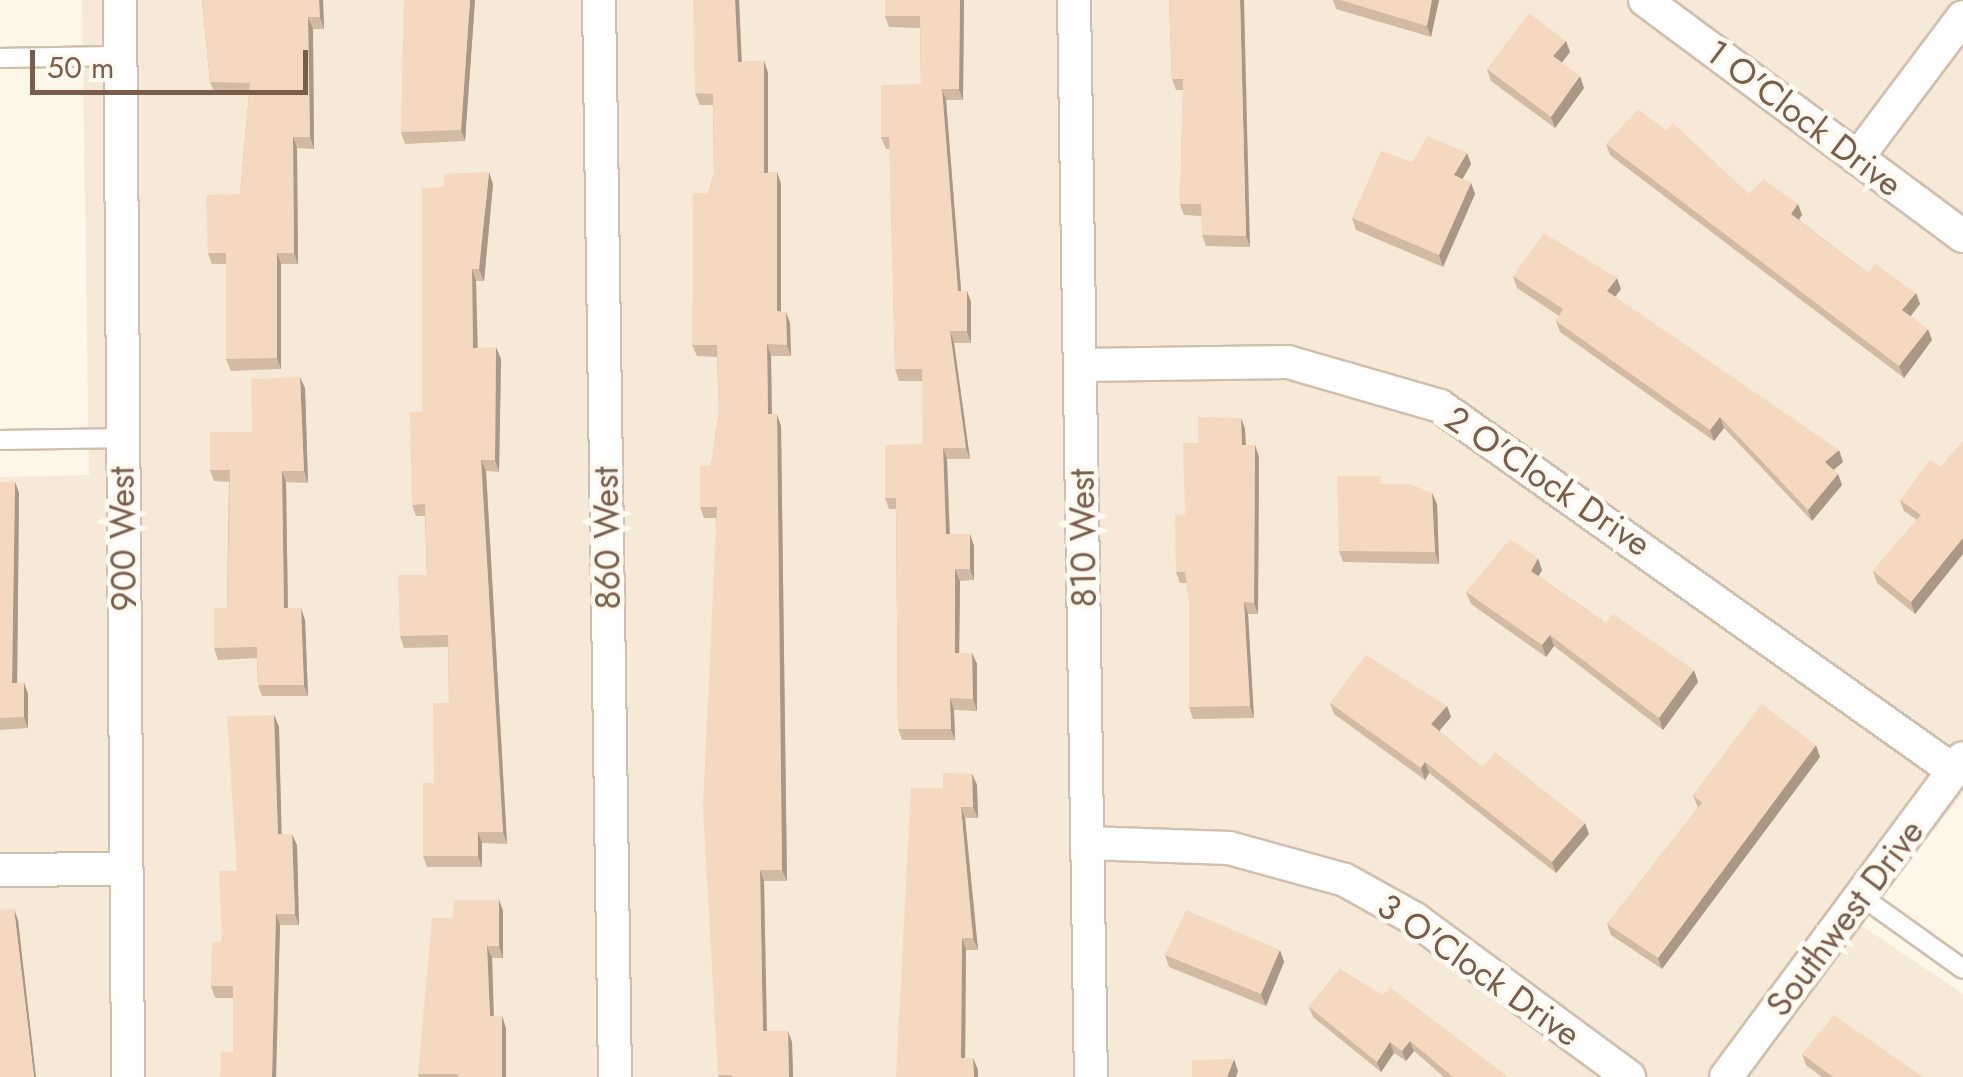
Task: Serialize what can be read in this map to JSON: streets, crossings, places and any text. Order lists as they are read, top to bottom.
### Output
{
  "streets": {
    "street": [
      "1 O'Clock Drive",
      "2 O'Clock Drive",
      "860 West",
      "810 West",
      "900 West",
      "Southwest Drive",
      "3 O'Clock Drive"
    ]
  },
  "crossings": [
    ["2 O'Clock Drive", "810 West"],
    ["2 O'Clock Drive", "Southwest Drive"],
    ["810 West", "3 O'Clock Drive"]
  ],
  "scale_bar": "50 m"
}
